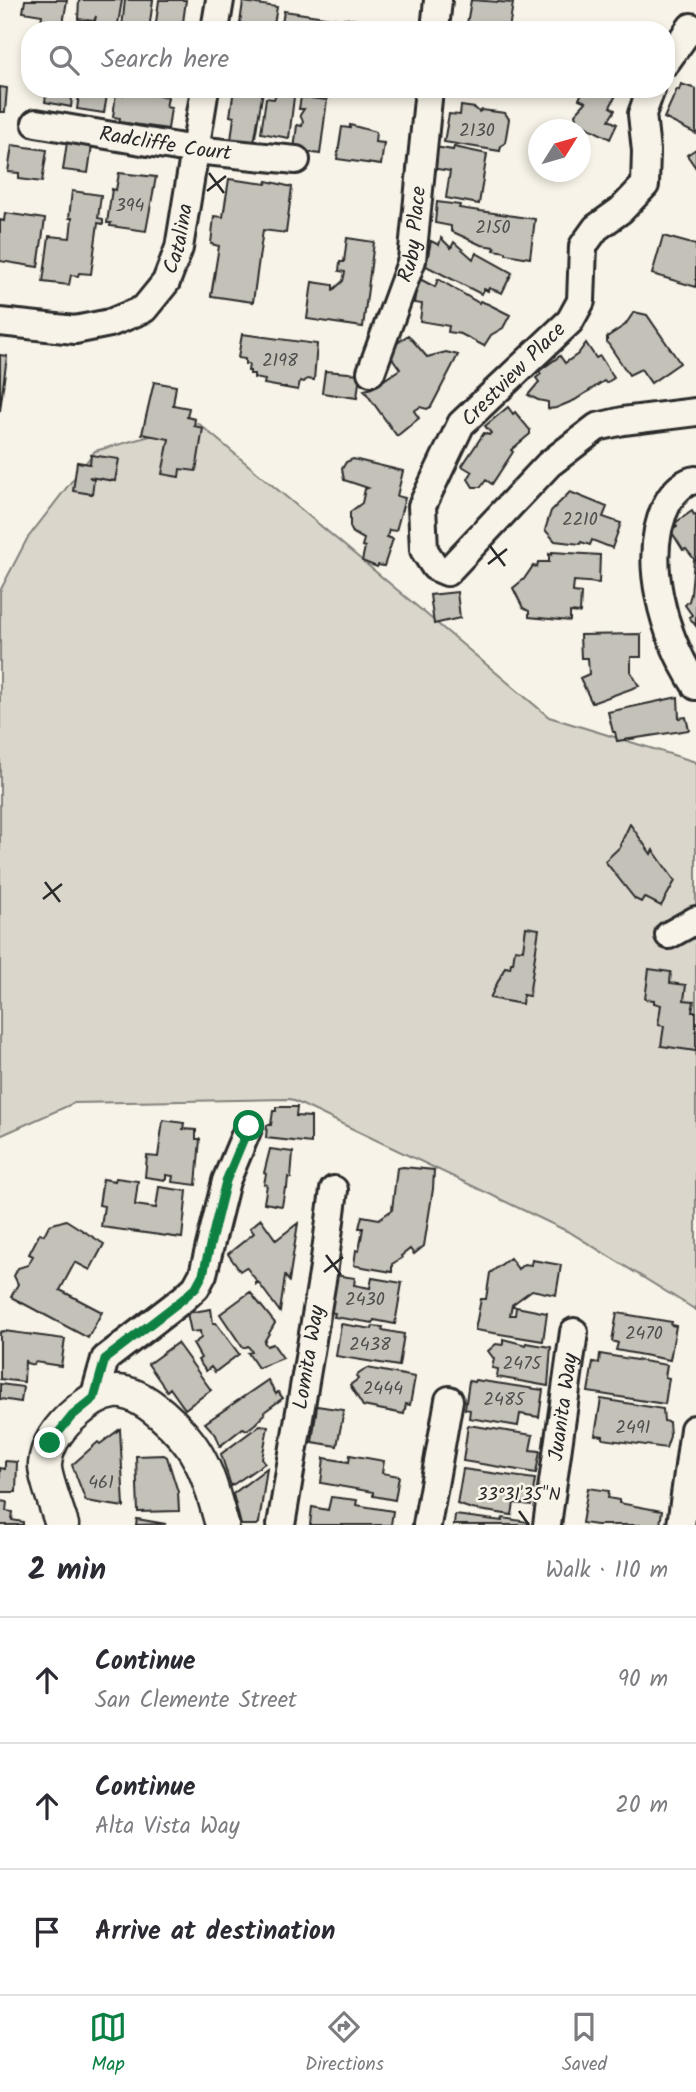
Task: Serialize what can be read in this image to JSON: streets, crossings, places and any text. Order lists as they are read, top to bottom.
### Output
{
  "streets": {
    "street": [
      "Radcliffe Court",
      "Ruby Place",
      "Catalina",
      "Crestview Place",
      "Lomita Way",
      "Juanita Way"
    ]
  },
  "crossings": [
    ["Radcliffe Court", "Catalina"]
  ],
  "house_numbers": [
    "2130",
    "394",
    "2150",
    "2198",
    "2210",
    "2430",
    "2470",
    "2438",
    "2475",
    "2444",
    "2485",
    "2491",
    "461"
  ],
  "north": "top right",
  "page": {
    "search": "Search here",
    "heading": ["2 min", "Walk · 110 m"],
    "list": [
      ["Continue", "San Clemente Street", "90 m"],
      ["Continue", "Alta Vista Way", "20 m"],
      "Arrive at destination"
    ],
    "nav": ["Map", "Directions", "Saved"]
  },
  "coordinates": ["33°31'35\"N"]
}
